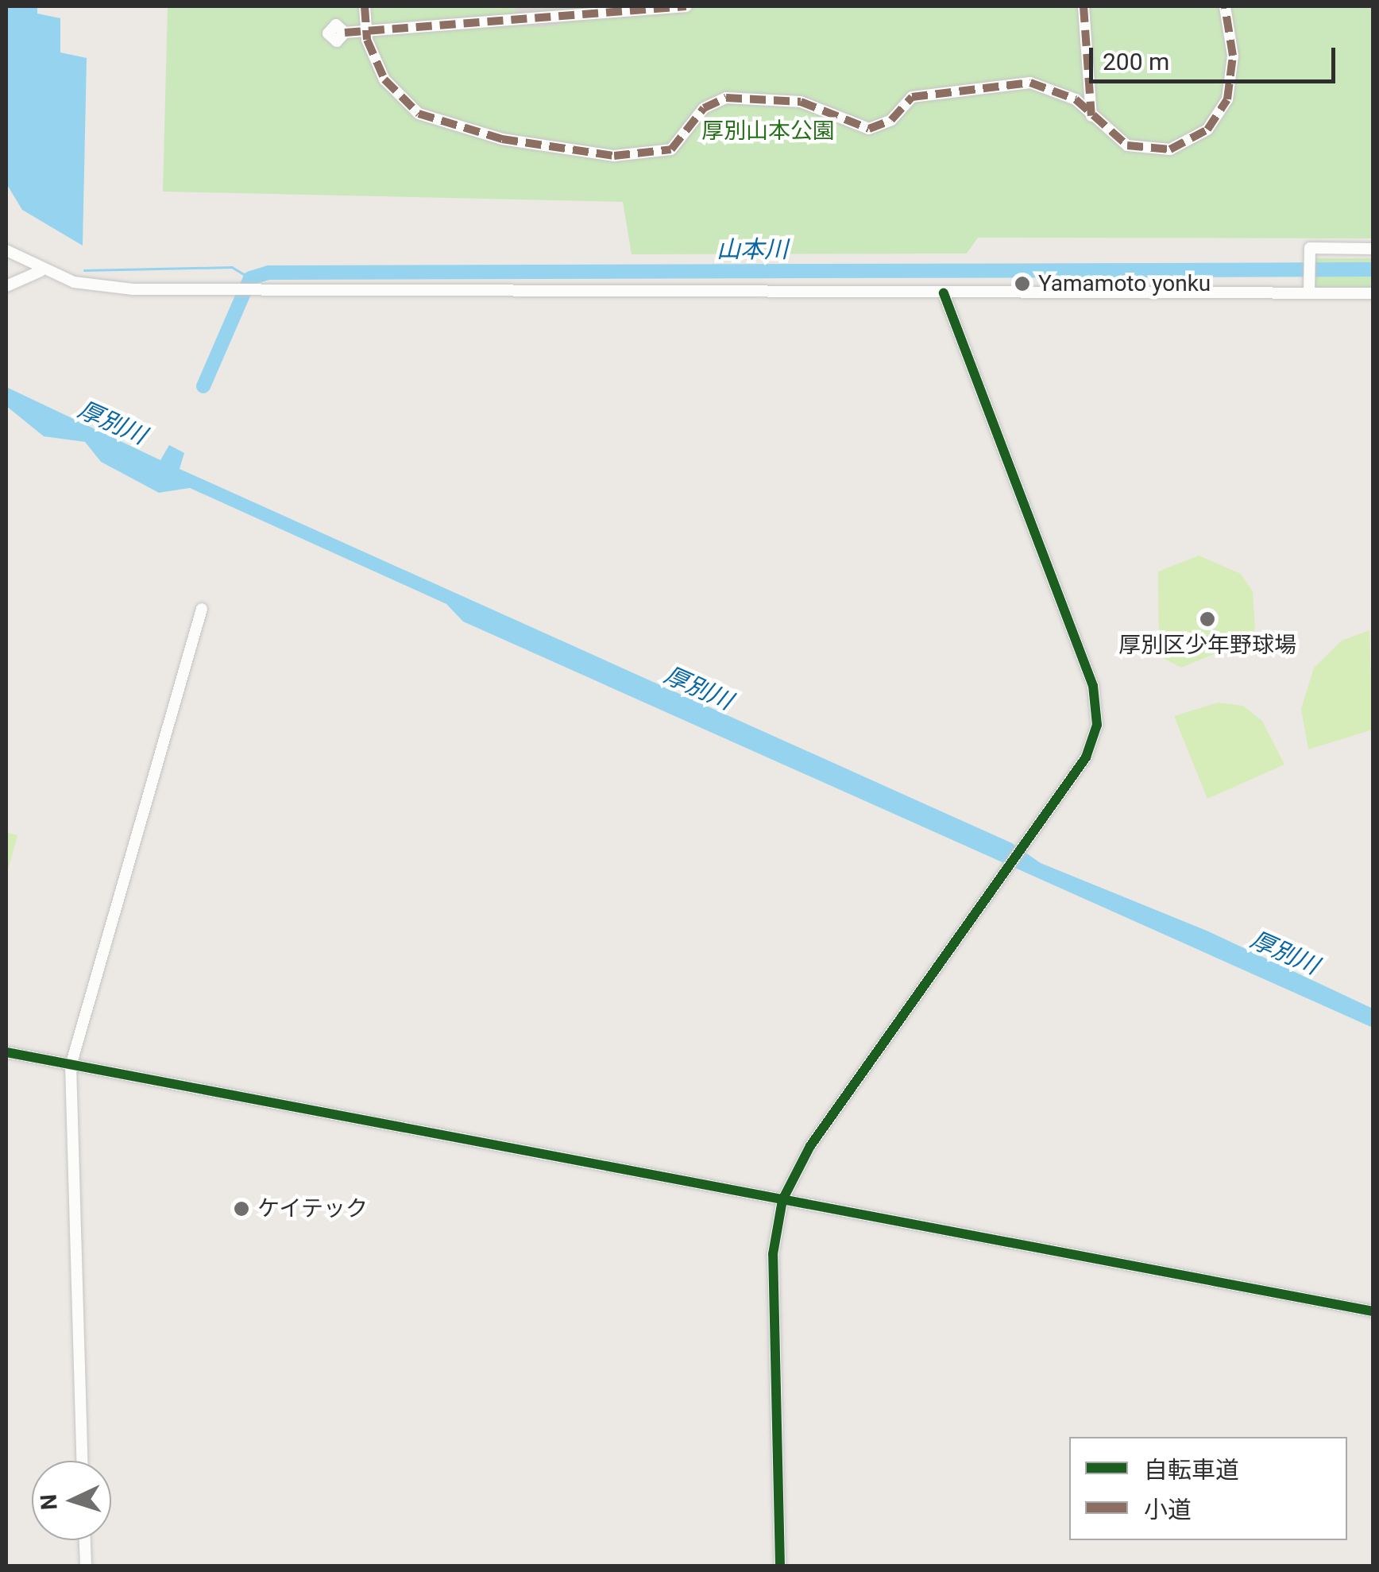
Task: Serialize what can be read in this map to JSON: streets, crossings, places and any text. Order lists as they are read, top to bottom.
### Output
{
  "water": ["山本川", "厚別川"],
  "parks": ["厚別山本公園"],
  "places": ["Yamamoto yonku", "厚別区少年野球場", "ケイテック"],
  "legend": ["自転車道", "小道"],
  "scale_bar": "200 m",
  "north": "left"
}
